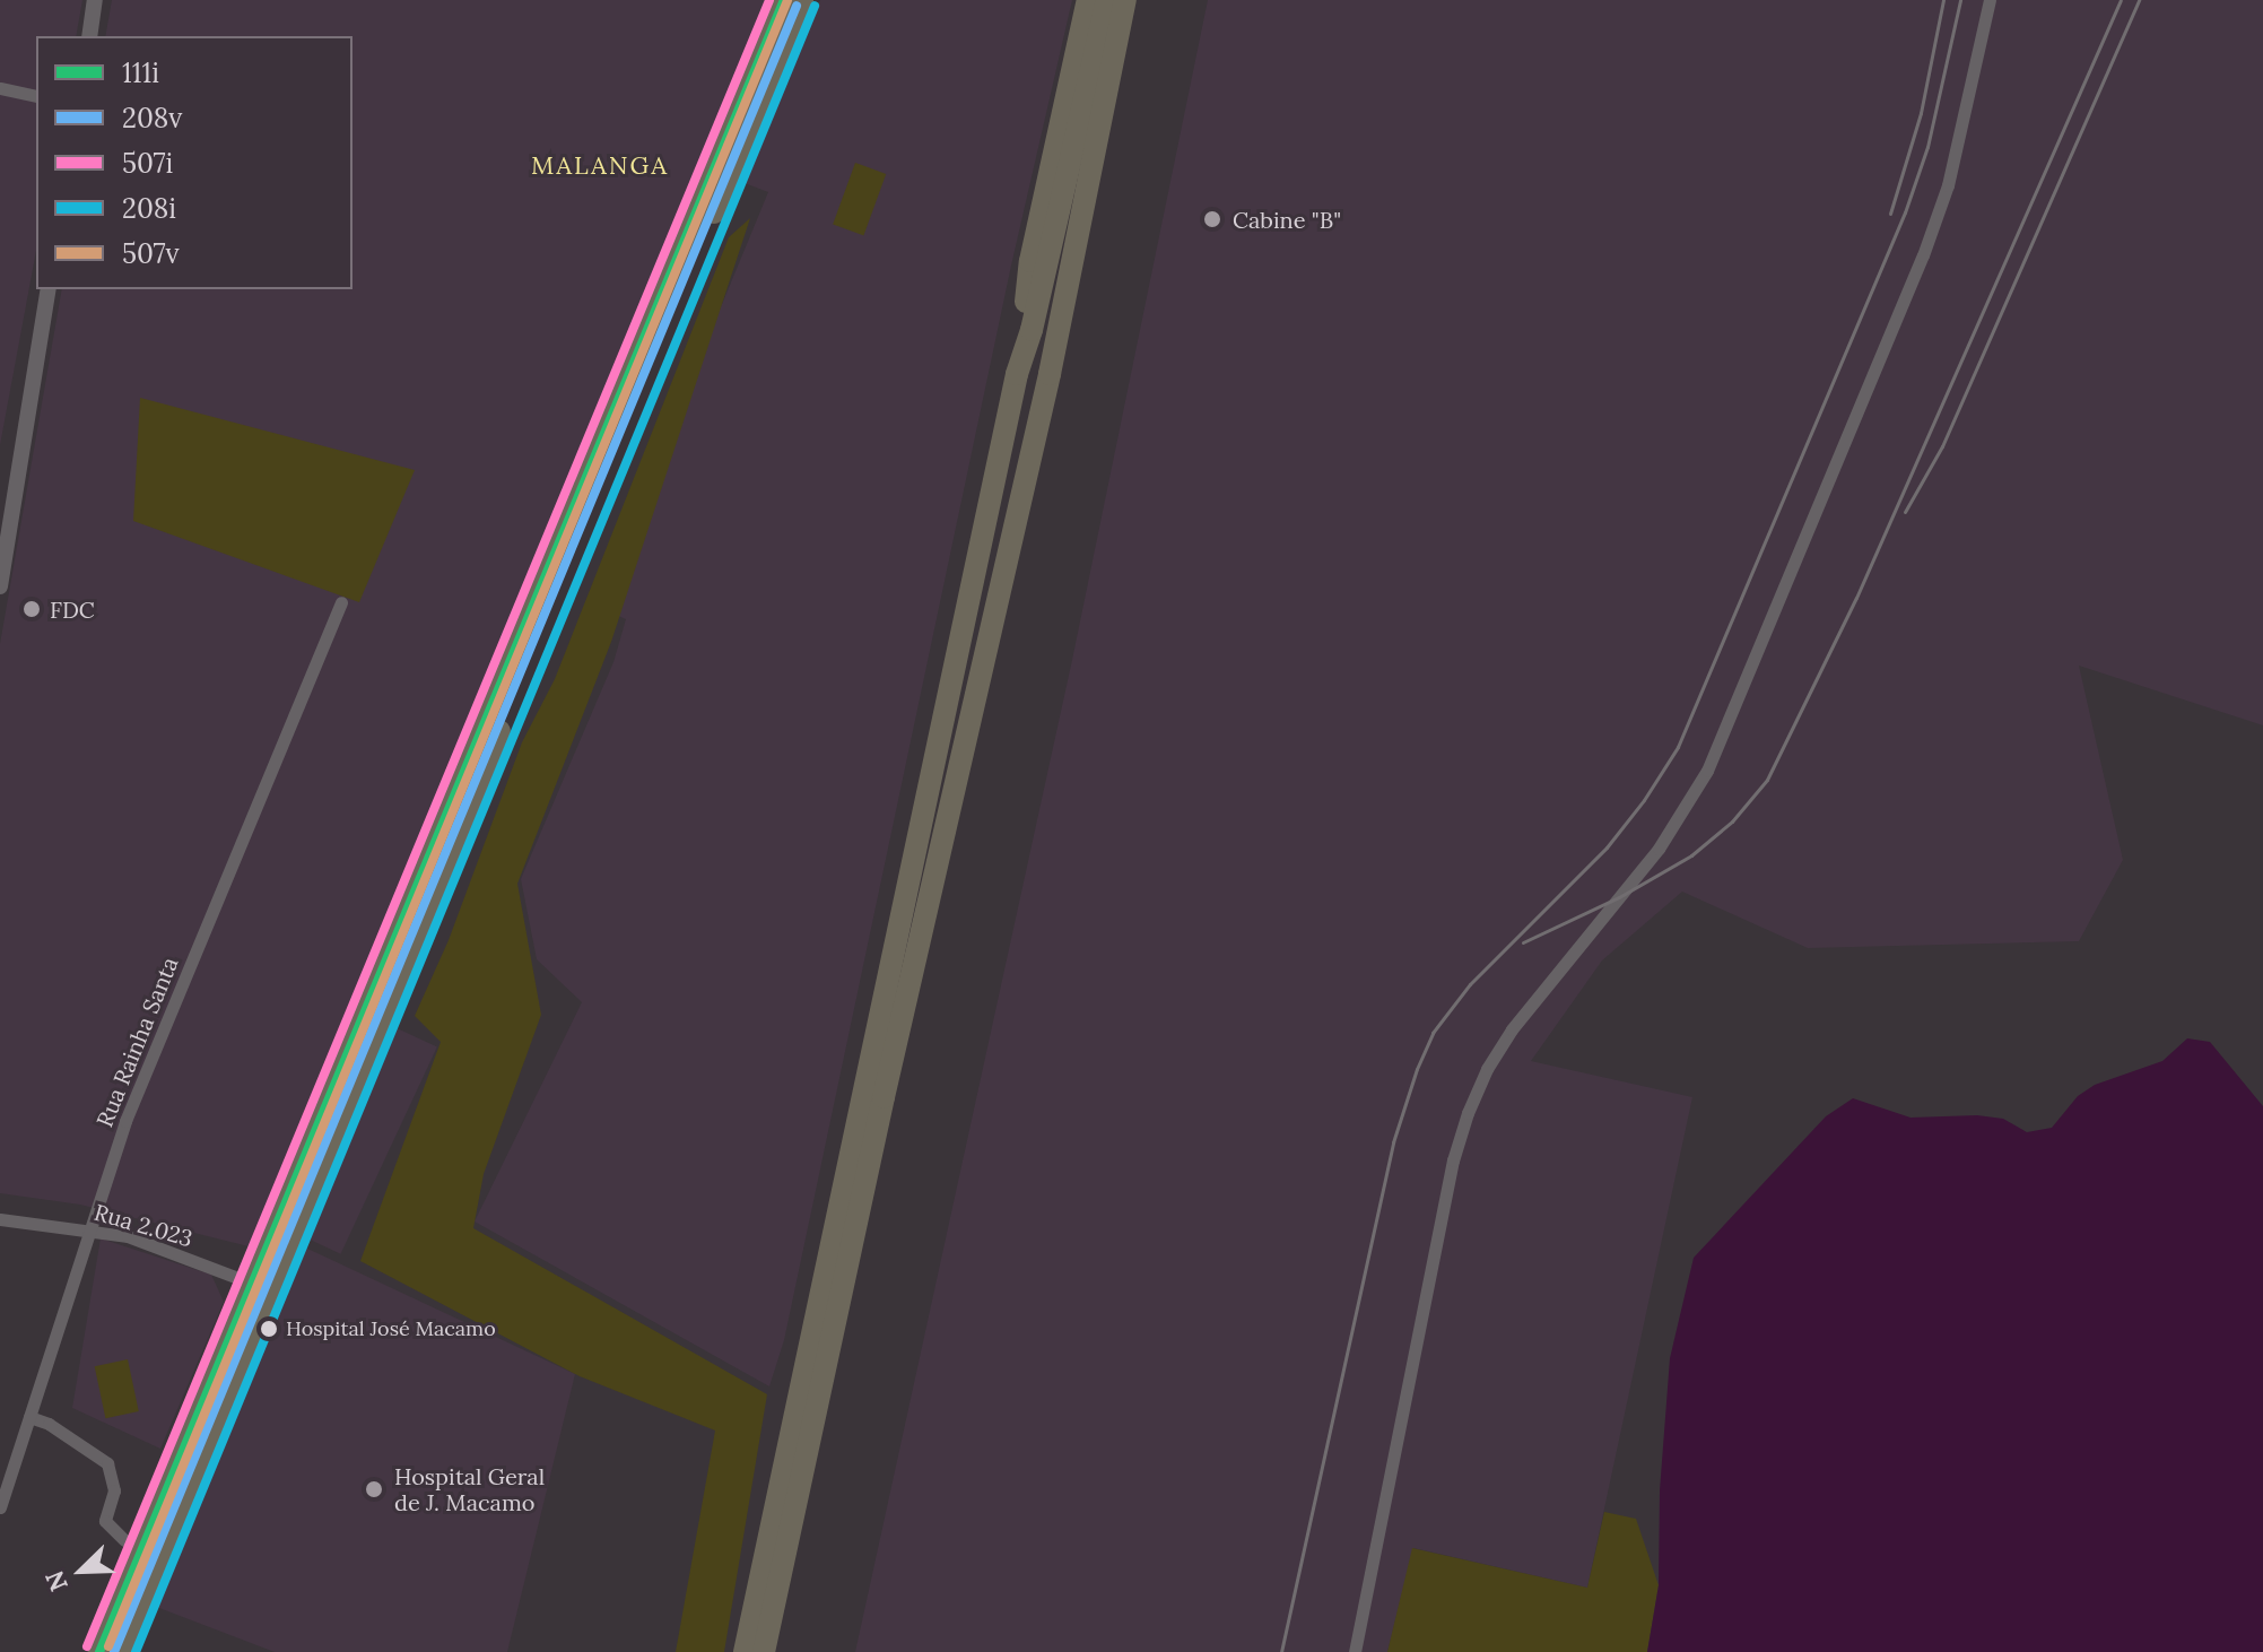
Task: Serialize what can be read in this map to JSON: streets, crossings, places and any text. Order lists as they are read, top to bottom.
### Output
{
  "streets": {
    "street": ["Rua Rainha Santa", "Rua 2.023"]
  },
  "crossings": [
    ["Rua Rainha Santa", "Rua 2.023"]
  ],
  "districts": ["MALANGA"],
  "places": [
    "Cabine \"B\"",
    "FDC",
    "Hospital José Macamo",
    "Hospital Geral de J. Macamo"
  ],
  "lines": [
    "transit line 111i",
    "transit line 507i",
    "transit line 507v",
    "transit line 208v",
    "transit line 208i"
  ],
  "legend": [
    "111i",
    "208v",
    "507i",
    "208i",
    "507v"
  ],
  "north": "bottom left"
}
